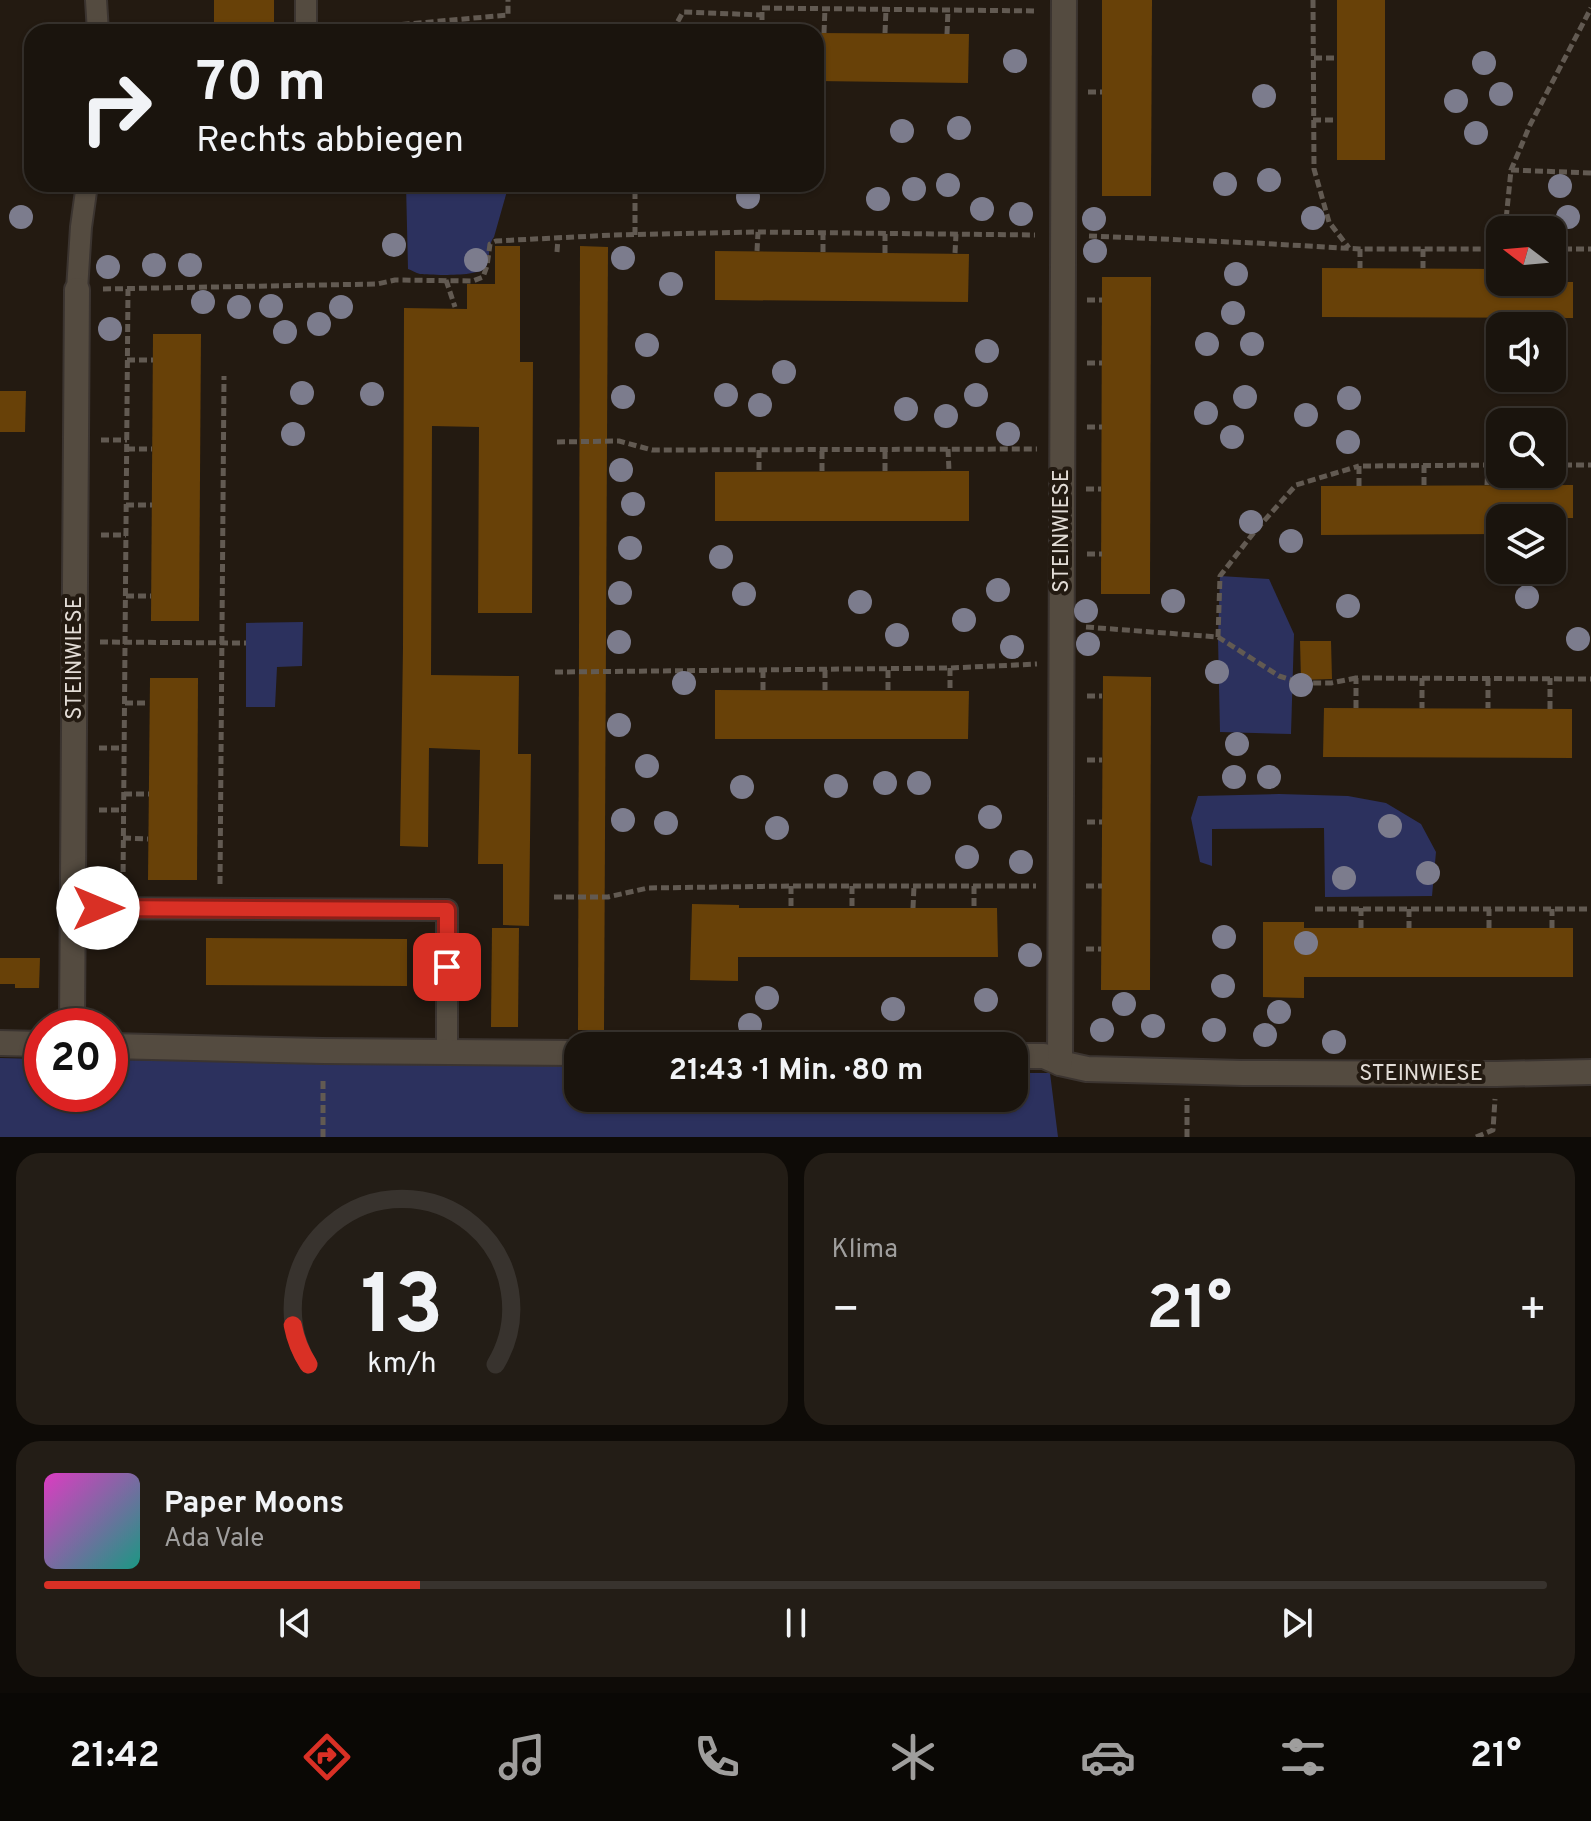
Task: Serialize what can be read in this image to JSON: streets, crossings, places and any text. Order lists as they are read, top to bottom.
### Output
{
  "streets": {
    "street": ["STEINWIESE"]
  },
  "north": "left",
  "page": {
    "turn": ["70 m", "Rechts abbiegen"],
    "limit": "20",
    "trip": "21:43 · 1 Min. · 80 m",
    "tile": "Klima",
    "heat": ["−", "21°", "+"],
    "song": ["Paper Moons", "Ada Vale"],
    "tabs": ["21:42", "21°"],
    "gauge": ["13", "km/h"]
  }
}
